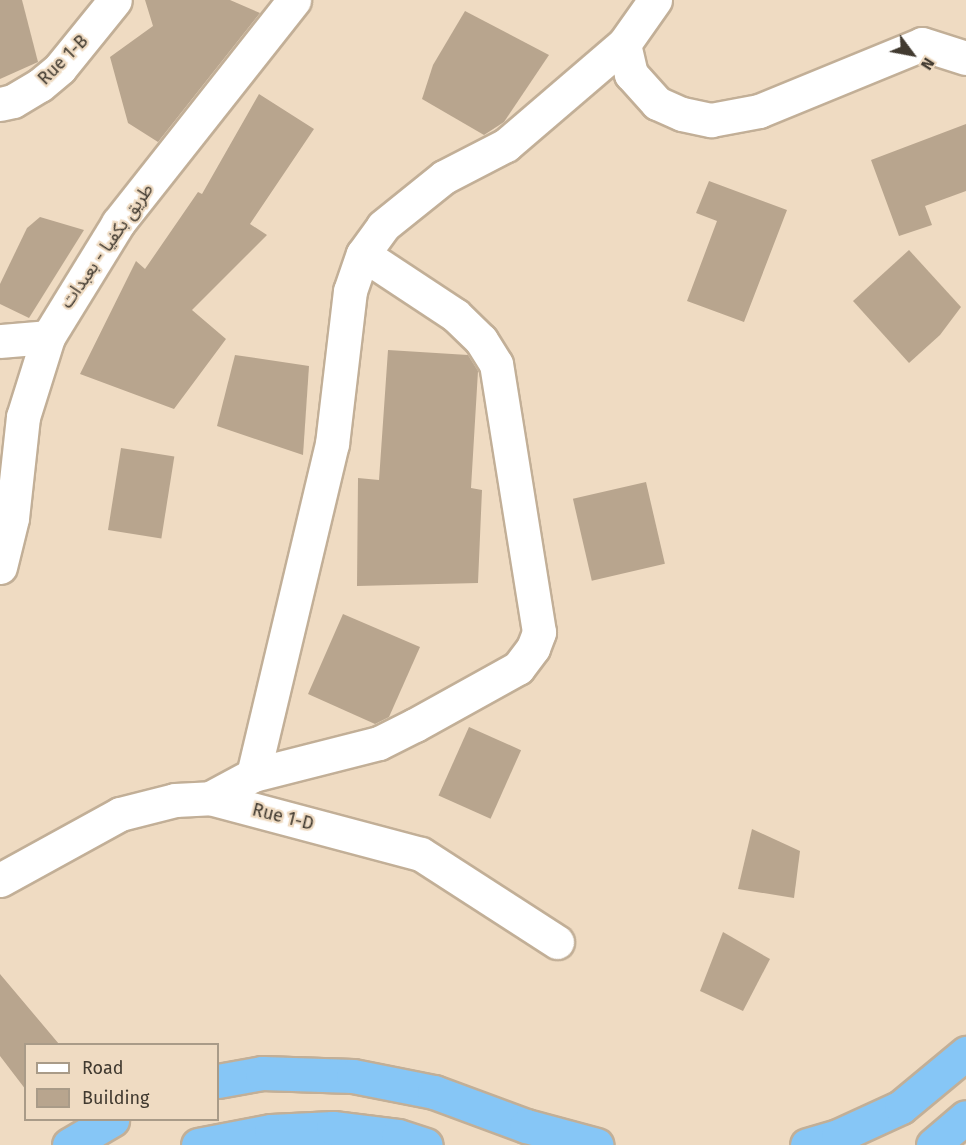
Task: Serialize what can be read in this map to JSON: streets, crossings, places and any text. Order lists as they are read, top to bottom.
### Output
{
  "streets": {
    "street": ["Rue 1-B", "طريق بكفيا - بعبدات", "Rue 1-D"]
  },
  "legend": ["Road", "Building"],
  "north": "bottom right"
}
